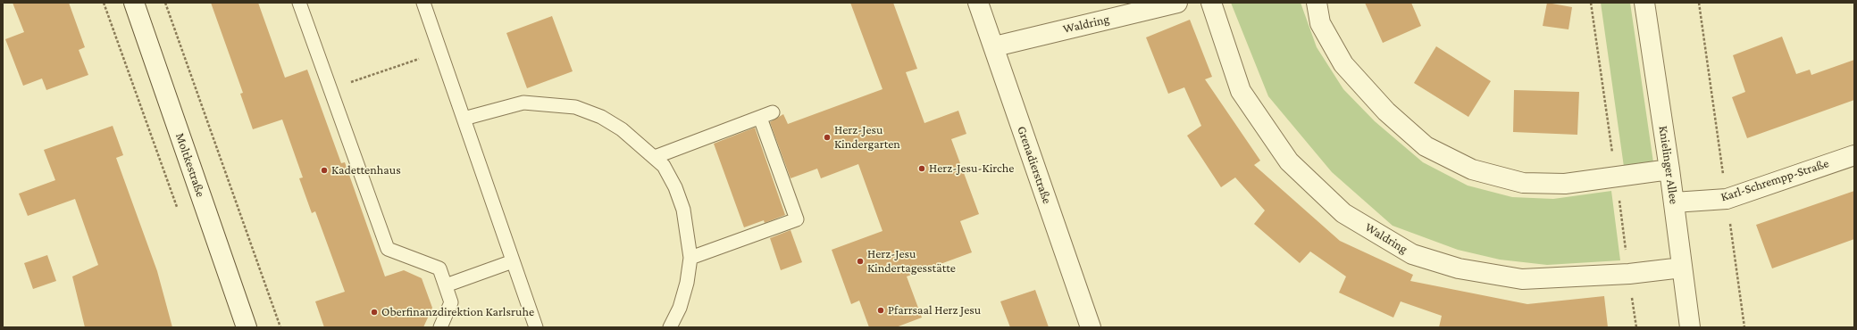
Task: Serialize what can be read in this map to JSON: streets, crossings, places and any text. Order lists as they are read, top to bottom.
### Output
{
  "streets": {
    "street": [
      "Waldring",
      "Moltkestraße",
      "Grenadierstraße",
      "Knielinger Allee",
      "Karl-Schrempp-Straße"
    ]
  },
  "crossings": [
    ["Waldring", "Grenadierstraße"],
    ["Waldring", "Knielinger Allee"],
    ["Knielinger Allee", "Karl-Schrempp-Straße"]
  ],
  "places": [
    "Herz-Jesu Kindergarten",
    "Herz-Jesu-Kirche",
    "Kadettenhaus",
    "Herz-Jesu Kindertagesstätte",
    "Pfarrsaal Herz Jesu",
    "Oberfinanzdirektion Karlsruhe"
  ]
}
